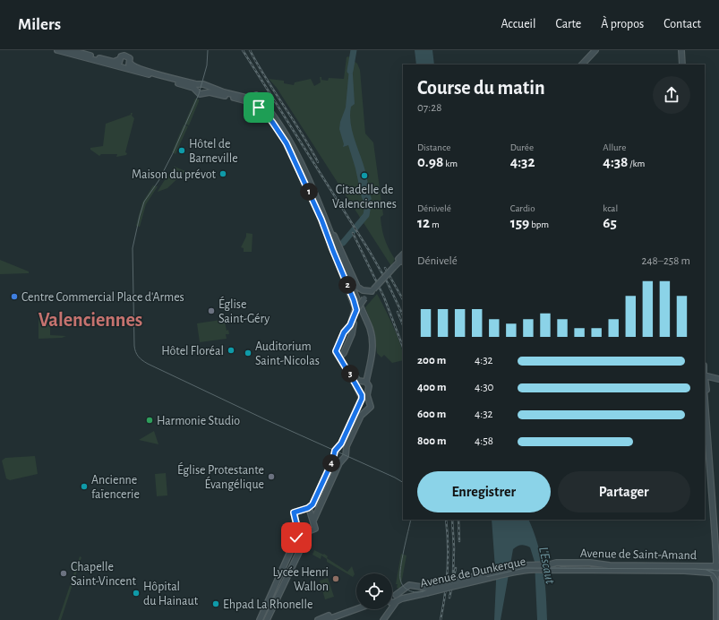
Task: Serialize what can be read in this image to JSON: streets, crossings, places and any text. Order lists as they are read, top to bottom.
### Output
{
  "streets": {
    "main road": ["Avenue de Saint-Amand", "Avenue de Dunkerque"]
  },
  "crossings": [
    ["Avenue de Saint-Amand", "Avenue de Dunkerque"]
  ],
  "districts": ["Valenciennes"],
  "water": ["L'Escaut"],
  "places": [
    "Hôtel de Barneville",
    "Maison du prévot",
    "Citadelle de Valenciennes",
    "Centre Commercial Place d'Armes",
    "Église Saint-Géry",
    "Hôtel Floréal",
    "Auditorium Saint-Nicolas",
    "Harmonie Studio",
    "Église Protestante Évangélique",
    "Ancienne faïencerie",
    "Chapelle Saint-Vincent",
    "Lycée Henri Wallon",
    "Hôpital du Hainaut",
    "Ehpad La Rhonelle"
  ],
  "page": {
    "header": "Milers",
    "nav": [
      "Accueil",
      "Carte",
      "À propos",
      "Contact"
    ],
    "heading": ["Course du matin", "07:28"],
    "stats": [
      ["Distance", "0.98 km"],
      ["Durée", "4:32"],
      ["Allure", "4:38 /km"],
      ["Dénivelé", "12 m"],
      ["Cardio", "159 bpm"],
      ["kcal", "65"]
    ],
    "pins": [
      "1",
      "2",
      "3",
      "4"
    ],
    "chart": ["Dénivelé", "248–258 m"],
    "list": [
      {
        "name": "200 m",
        "note": "4:32"
      },
      {
        "name": "400 m",
        "note": "4:30"
      },
      {
        "name": "600 m",
        "note": "4:32"
      },
      {
        "name": "800 m",
        "note": "4:58"
      }
    ],
    "buttons": ["Enregistrer", "Partager"]
  }
}
